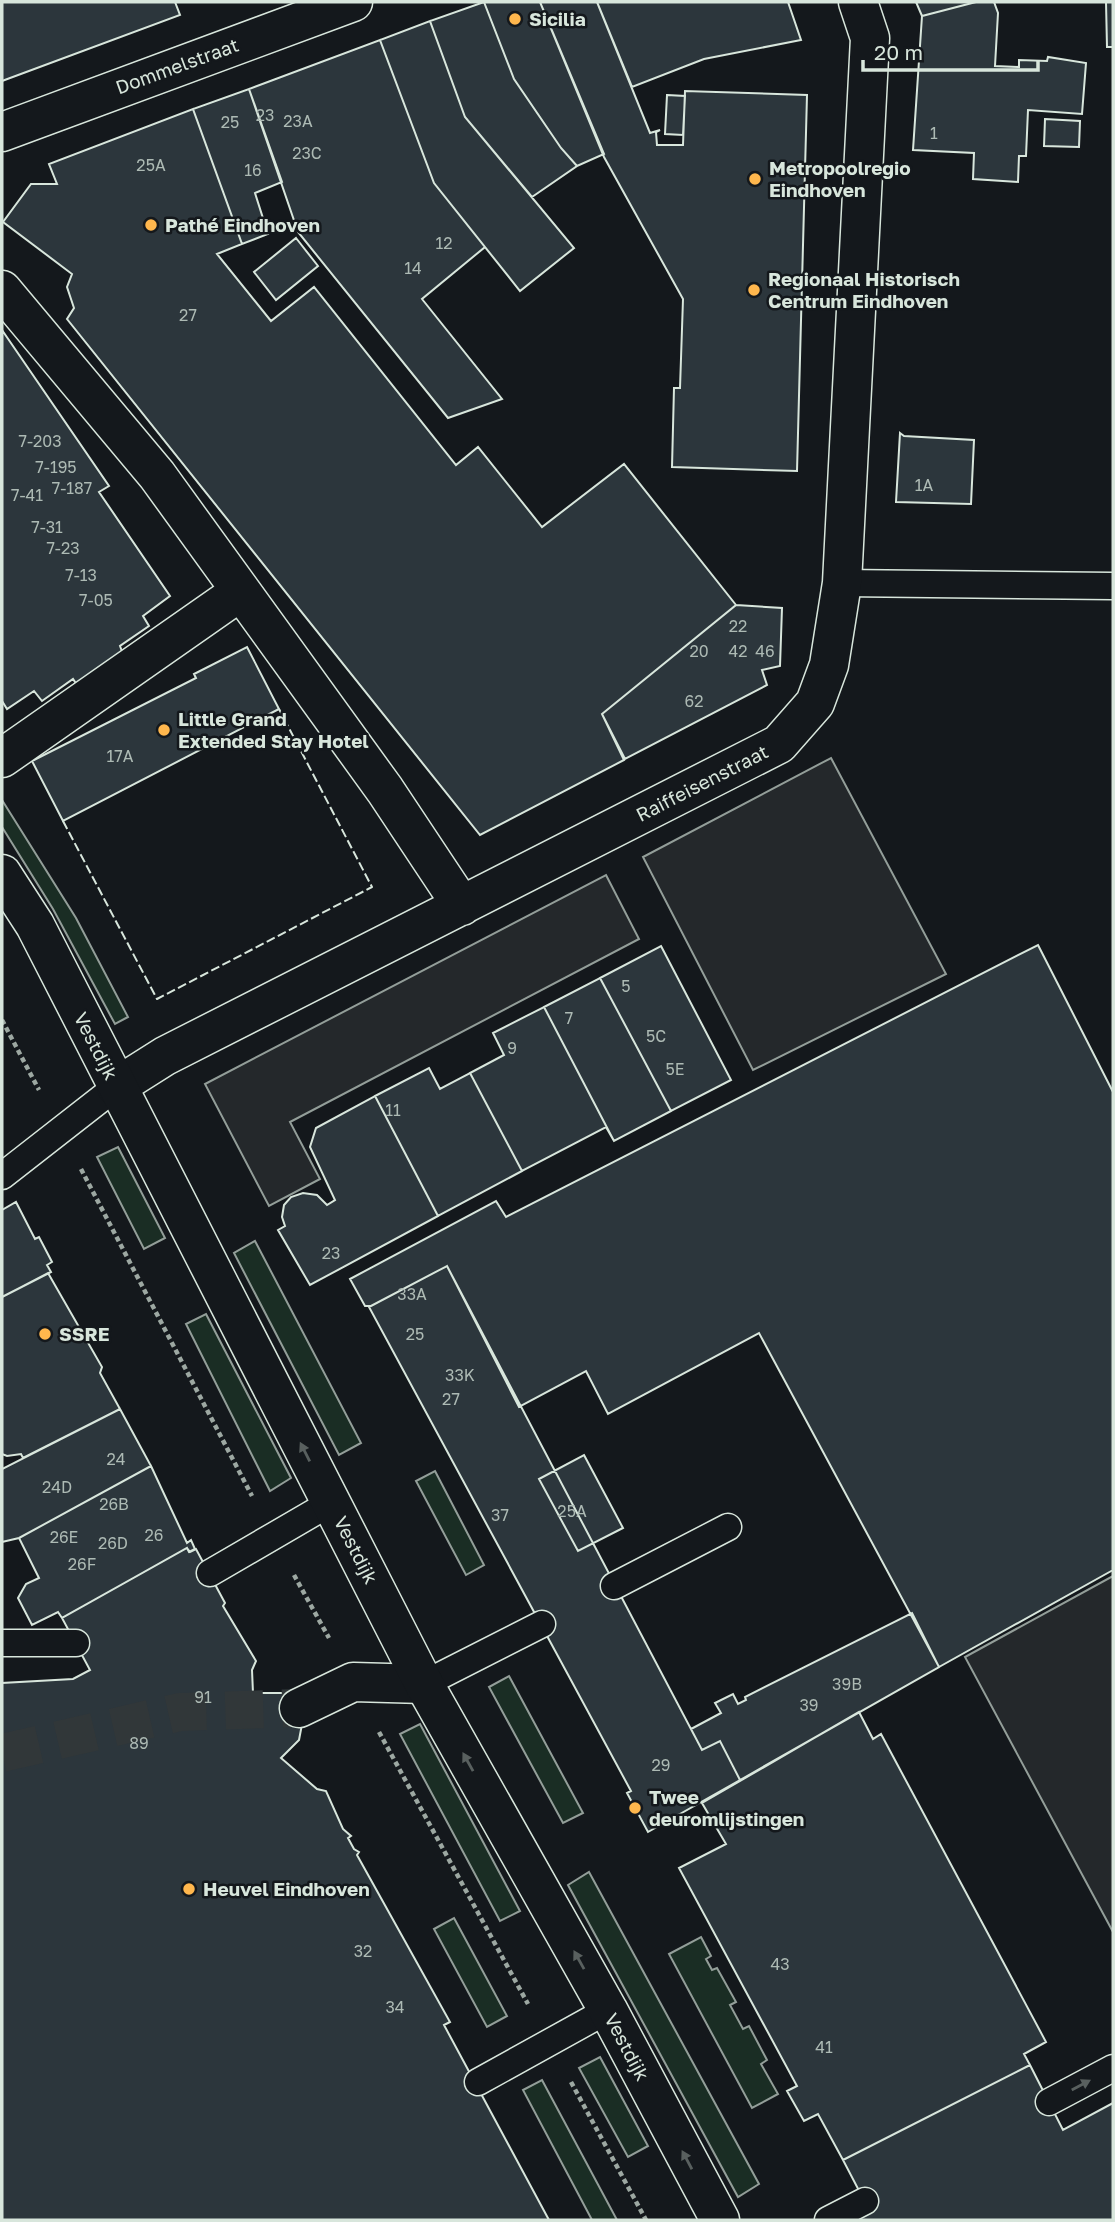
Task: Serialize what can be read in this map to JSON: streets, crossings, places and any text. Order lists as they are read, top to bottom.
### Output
{
  "streets": {
    "street": ["Dommelstraat", "Raiffeisenstraat", "Vestdijk"]
  },
  "crossings": [
    ["Raiffeisenstraat", "Vestdijk"]
  ],
  "one_way": ["Vestdijk"],
  "places": [
    "Sicilia",
    "Metropoolregio Eindhoven",
    "Pathé Eindhoven",
    "Regionaal Historisch Centrum Eindhoven",
    "Little Grand Extended Stay Hotel",
    "SSRE",
    "Twee deuromlijstingen",
    "Heuvel Eindhoven"
  ],
  "house_numbers": [
    "23",
    "23A",
    "25",
    "1",
    "23C",
    "25A",
    "16",
    "12",
    "14",
    "27",
    "7-203",
    "7-195",
    "1A",
    "7-187",
    "7-41",
    "7-31",
    "7-23",
    "7-13",
    "7-05",
    "22",
    "20",
    "42",
    "46",
    "62",
    "17A",
    "5",
    "7",
    "5C",
    "9",
    "5E",
    "11",
    "23",
    "33A",
    "25",
    "33K",
    "27",
    "24",
    "24D",
    "26B",
    "25A",
    "37",
    "26",
    "26E",
    "26D",
    "26F",
    "39B",
    "91",
    "39",
    "89",
    "29",
    "32",
    "43",
    "34",
    "41"
  ],
  "scale_bar": "20 m"
}
